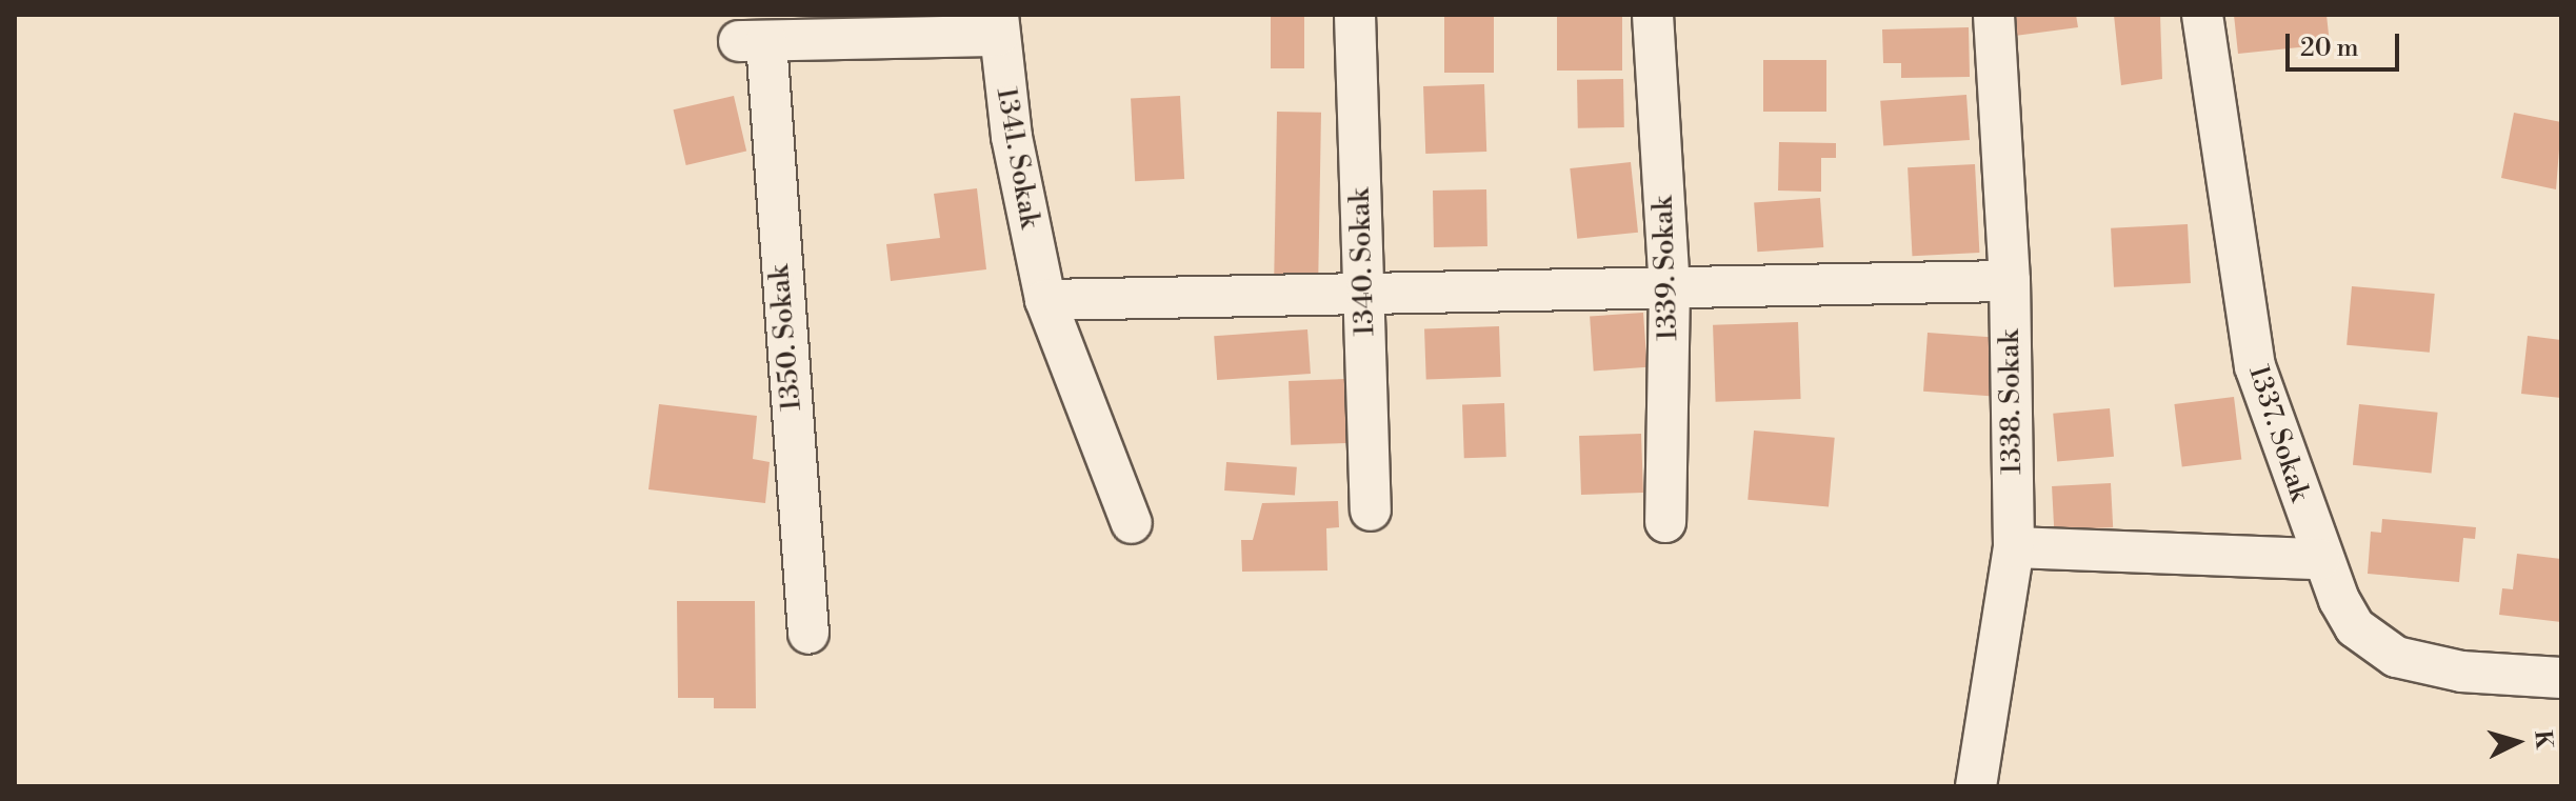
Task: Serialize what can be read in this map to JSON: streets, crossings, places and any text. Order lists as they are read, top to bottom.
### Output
{
  "streets": {
    "street": [
      "1341. Sokak",
      "1340. Sokak",
      "1339. Sokak",
      "1350. Sokak",
      "1338. Sokak",
      "1337. Sokak"
    ]
  },
  "scale_bar": "20 m",
  "north": "right"
}
